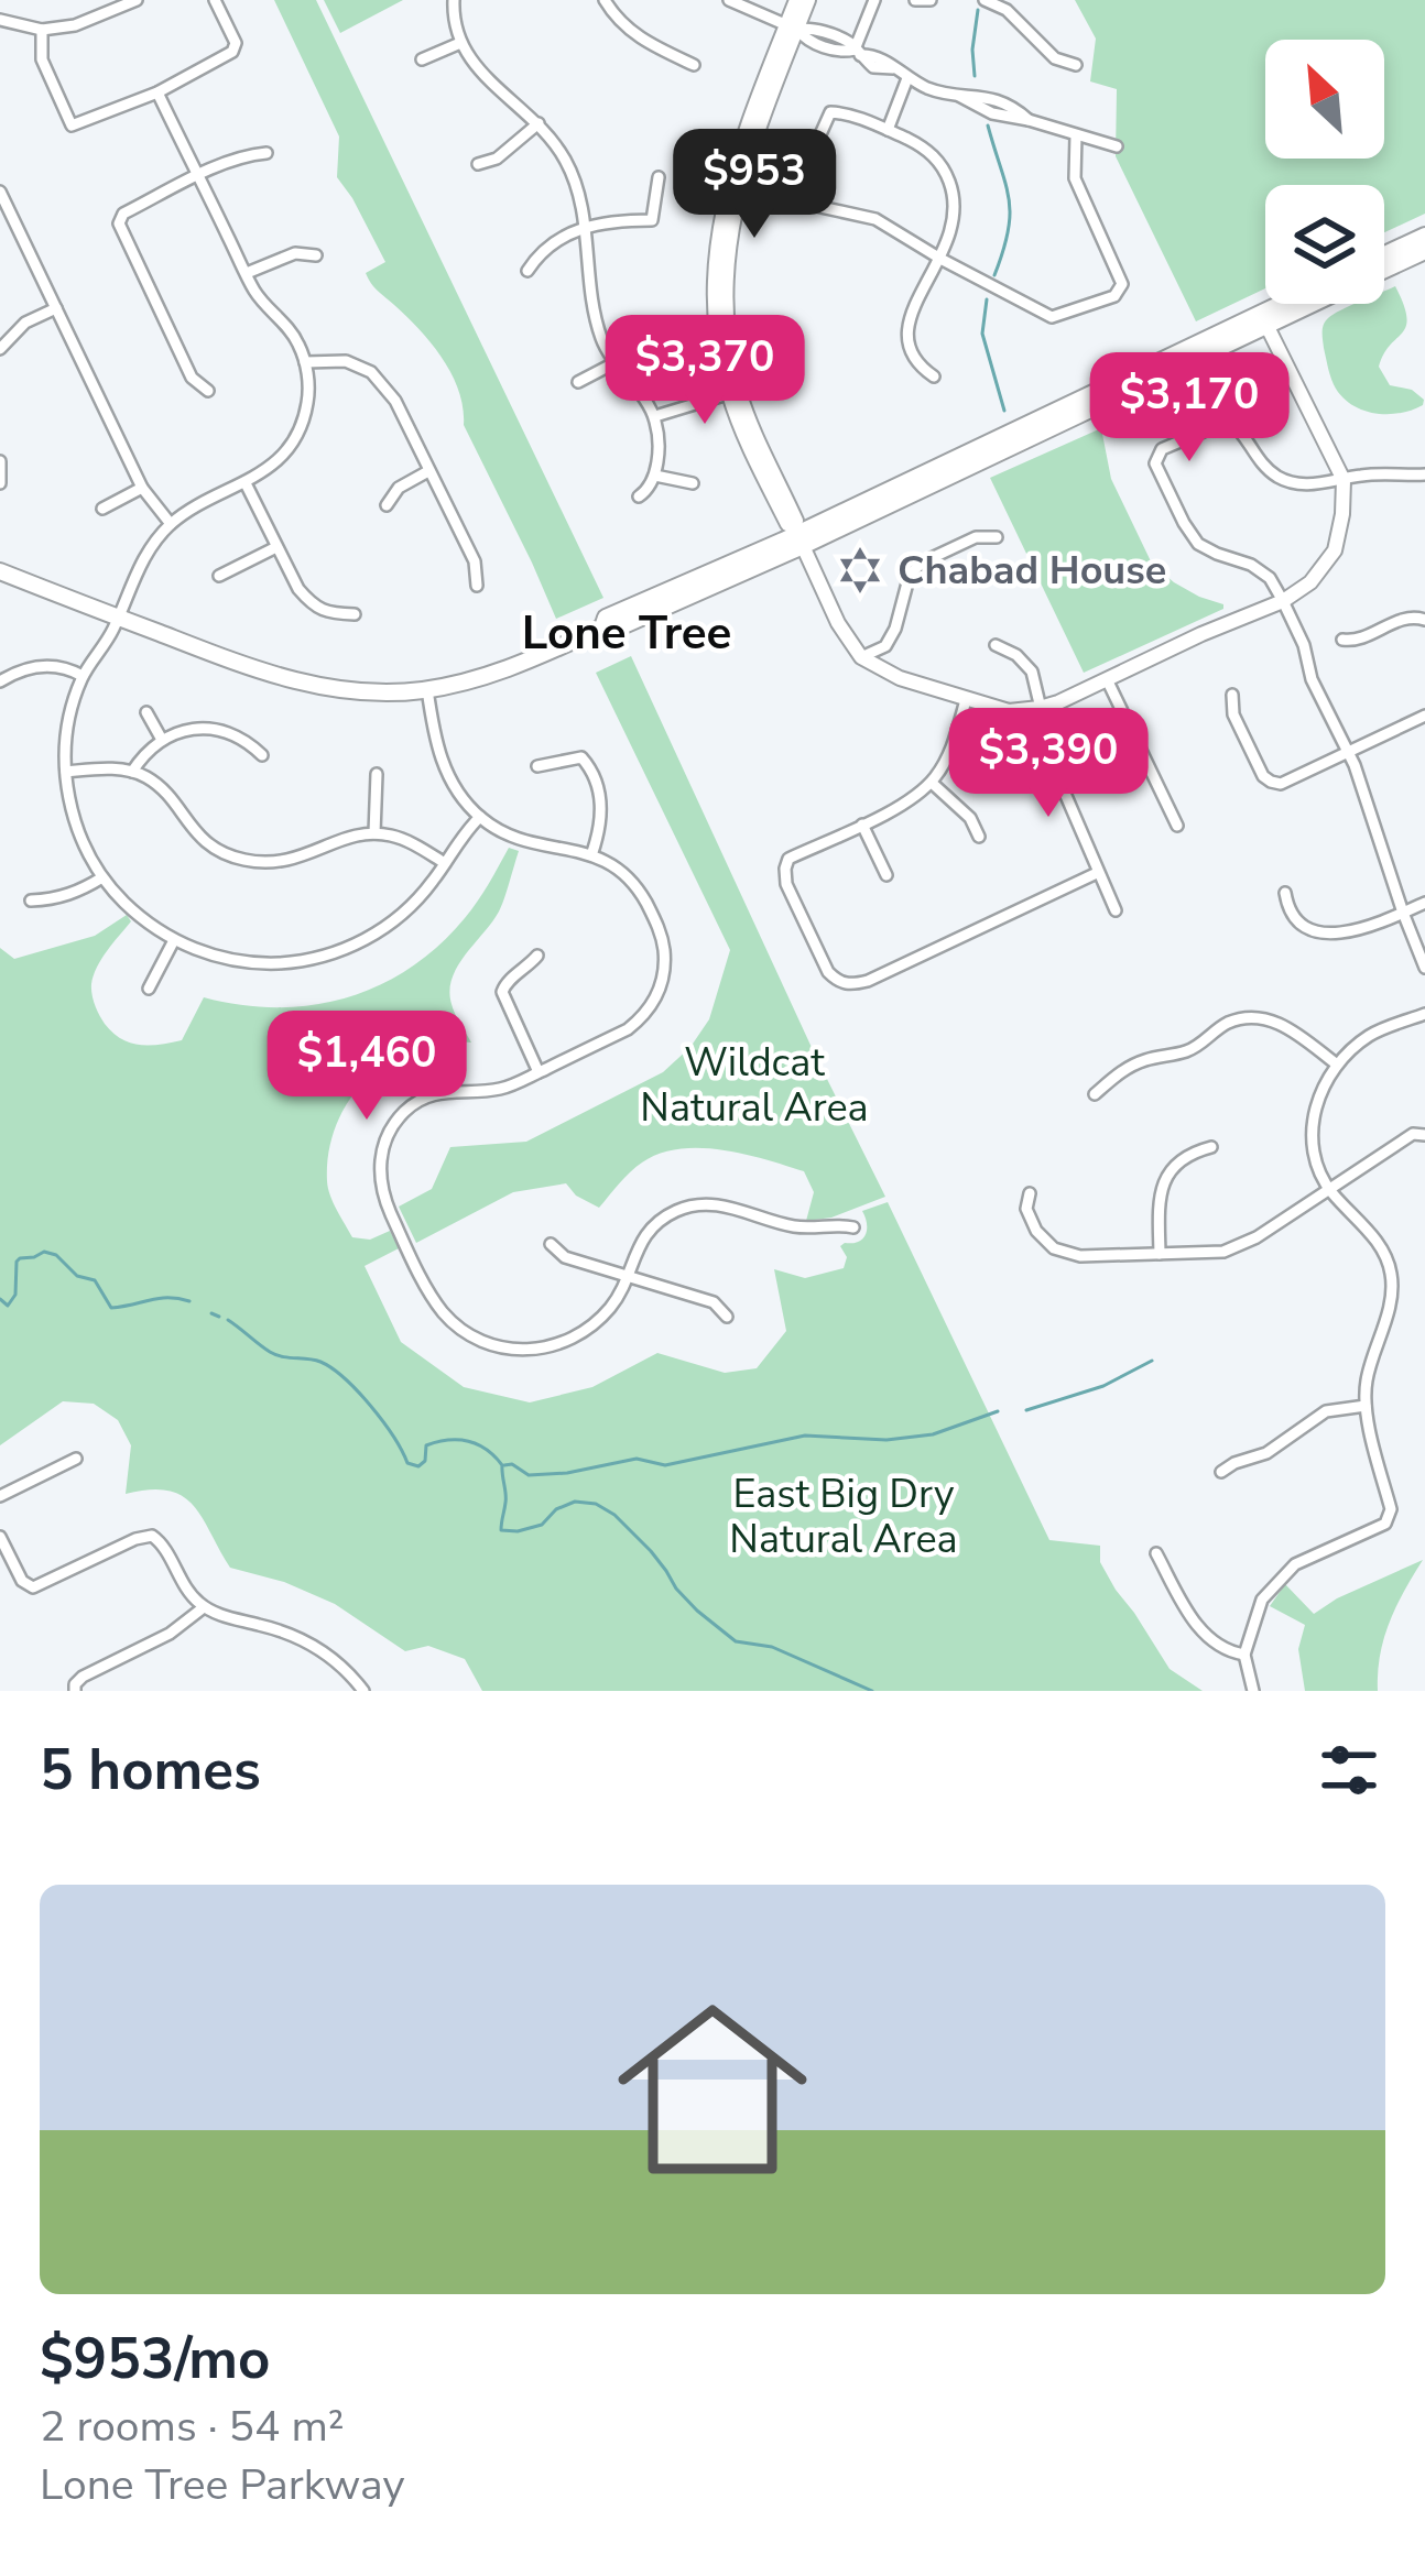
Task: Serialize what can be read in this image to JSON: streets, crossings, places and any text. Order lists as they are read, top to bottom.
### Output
{
  "districts": ["Lone Tree"],
  "parks": ["Wildcat Natural Area", "East Big Dry Natural Area"],
  "places": {
    "synagogue": ["Chabad House"]
  },
  "north": "top left",
  "page": {
    "price": [
      "$953",
      "$3,370",
      "$3,170",
      "$3,390",
      "$1,460"
    ],
    "heading": "5 homes",
    "list": [
      {
        "name": "$953/mo",
        "note": "2 rooms · 54 m² · Lone Tree Parkway"
      }
    ]
  }
}
